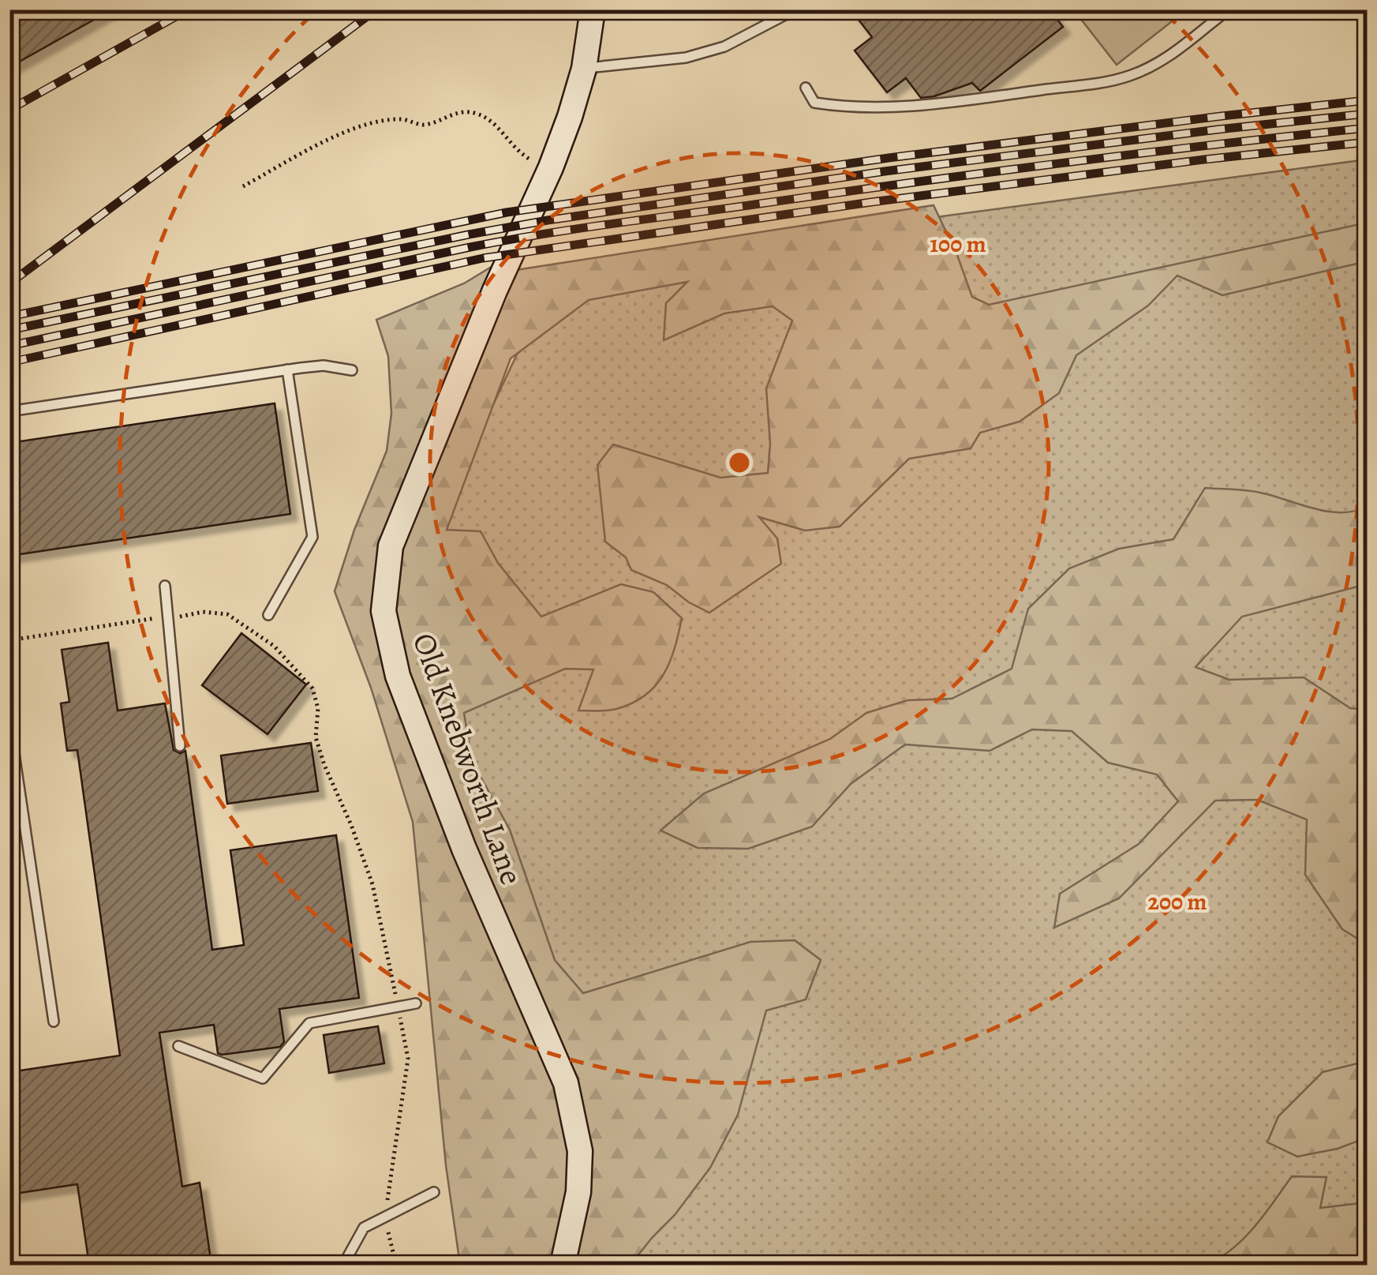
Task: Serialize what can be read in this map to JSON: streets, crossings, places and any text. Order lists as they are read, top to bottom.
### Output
{
  "streets": {
    "street": ["Old Knebworth Lane"]
  },
  "rings": ["100 m", "200 m"]
}
